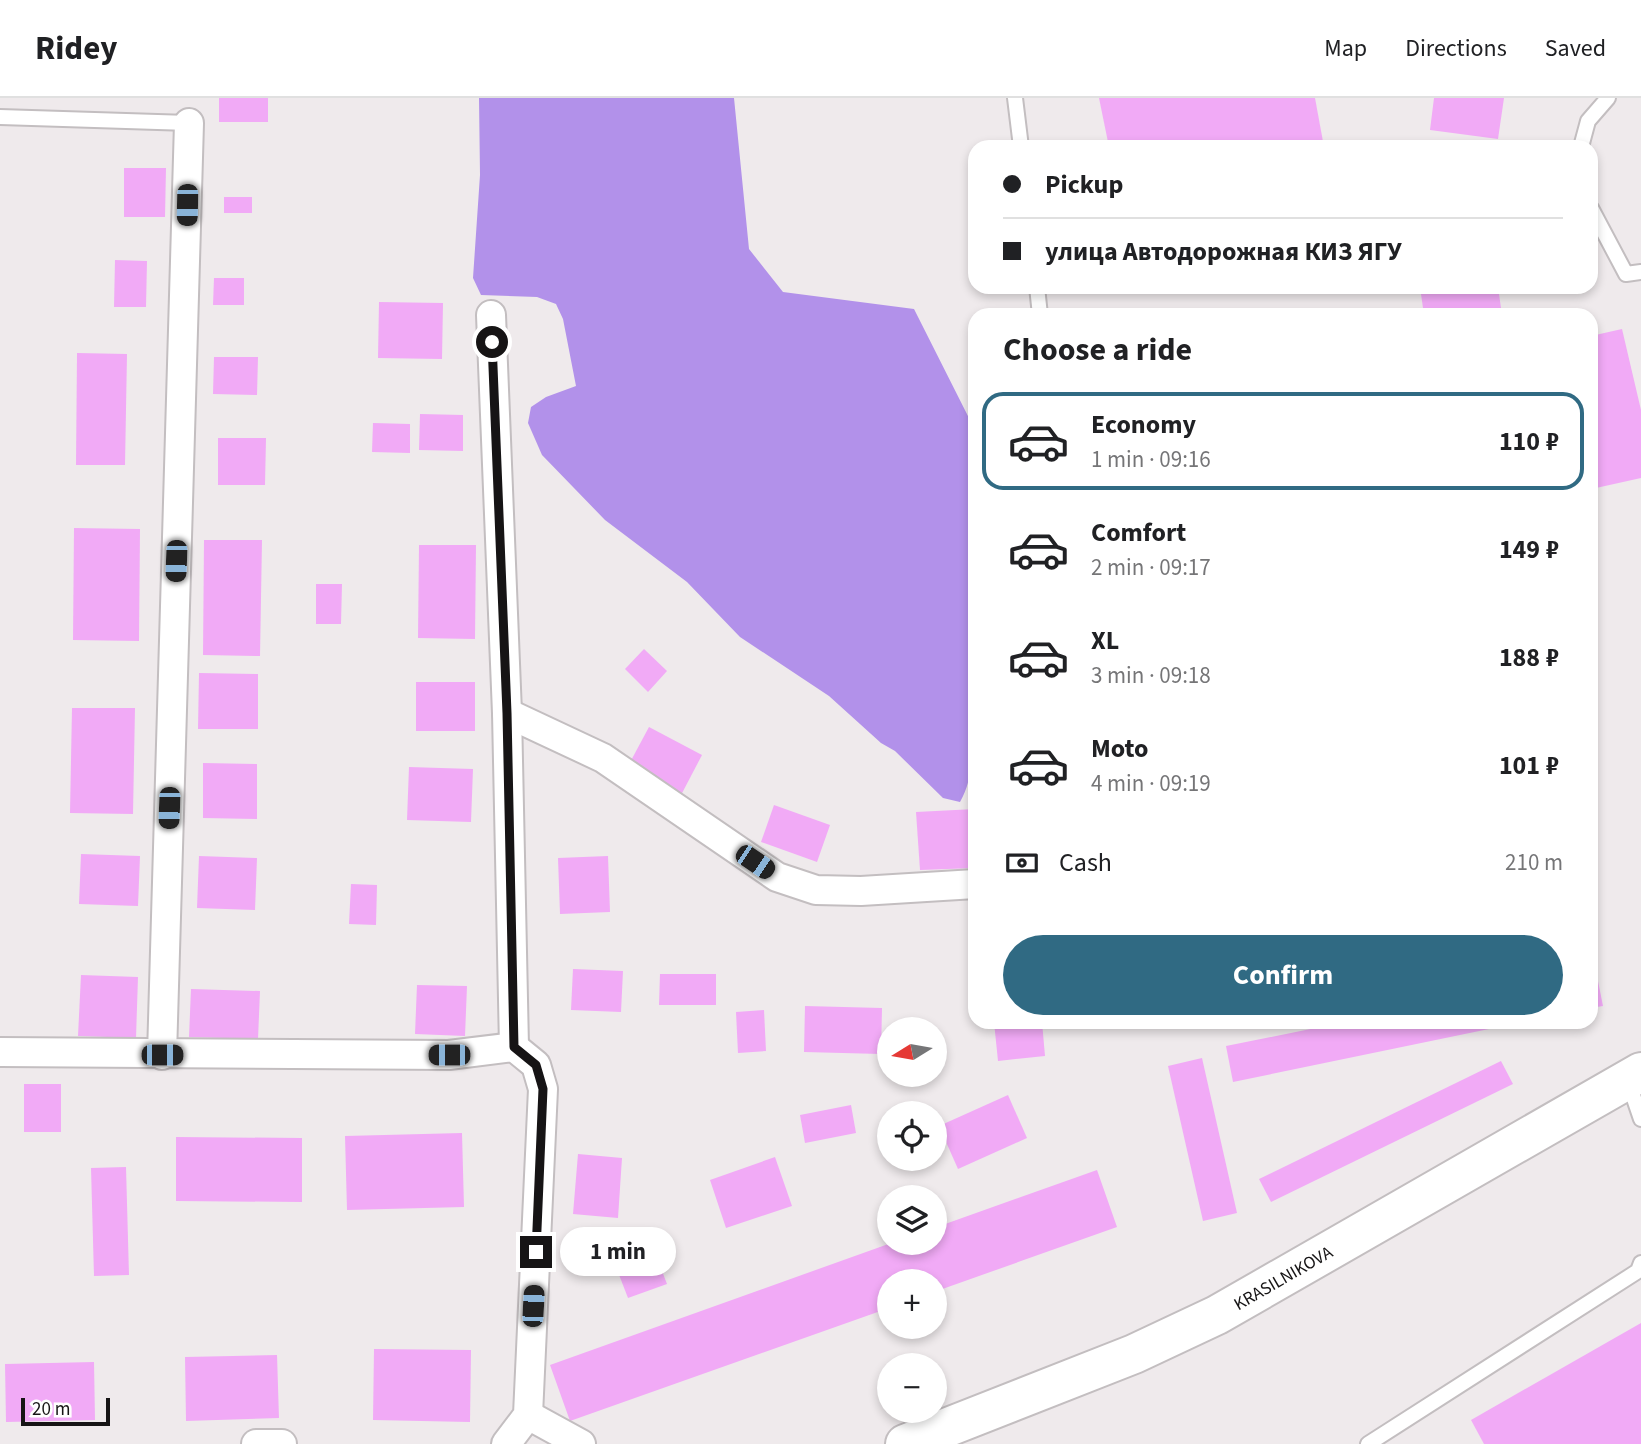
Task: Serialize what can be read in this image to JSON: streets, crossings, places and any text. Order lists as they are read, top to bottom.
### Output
{
  "streets": {
    "main road": ["KRASILNIKOVA"]
  },
  "scale_bar": "20 m",
  "north": "left",
  "page": {
    "header": "Ridey",
    "nav": ["Map", "Directions", "Saved"],
    "banner": ["Pickup", "улица Автодорожная КИЗ ЯГУ"],
    "heading": "Choose a ride",
    "list": [
      {
        "name": "Economy",
        "note": "1 min · 09:16",
        "value": "110 ₽"
      },
      {
        "name": "Comfort",
        "note": "2 min · 09:17",
        "value": "149 ₽"
      },
      {
        "name": "XL",
        "note": "3 min · 09:18",
        "value": "188 ₽"
      },
      {
        "name": "Moto",
        "note": "4 min · 09:19",
        "value": "101 ₽"
      }
    ],
    "pay": ["Cash", "210 m"],
    "buttons": "Confirm",
    "map_buttons": ["+", "−"],
    "bubble": "1 min",
    "scale": "20 m"
  }
}
